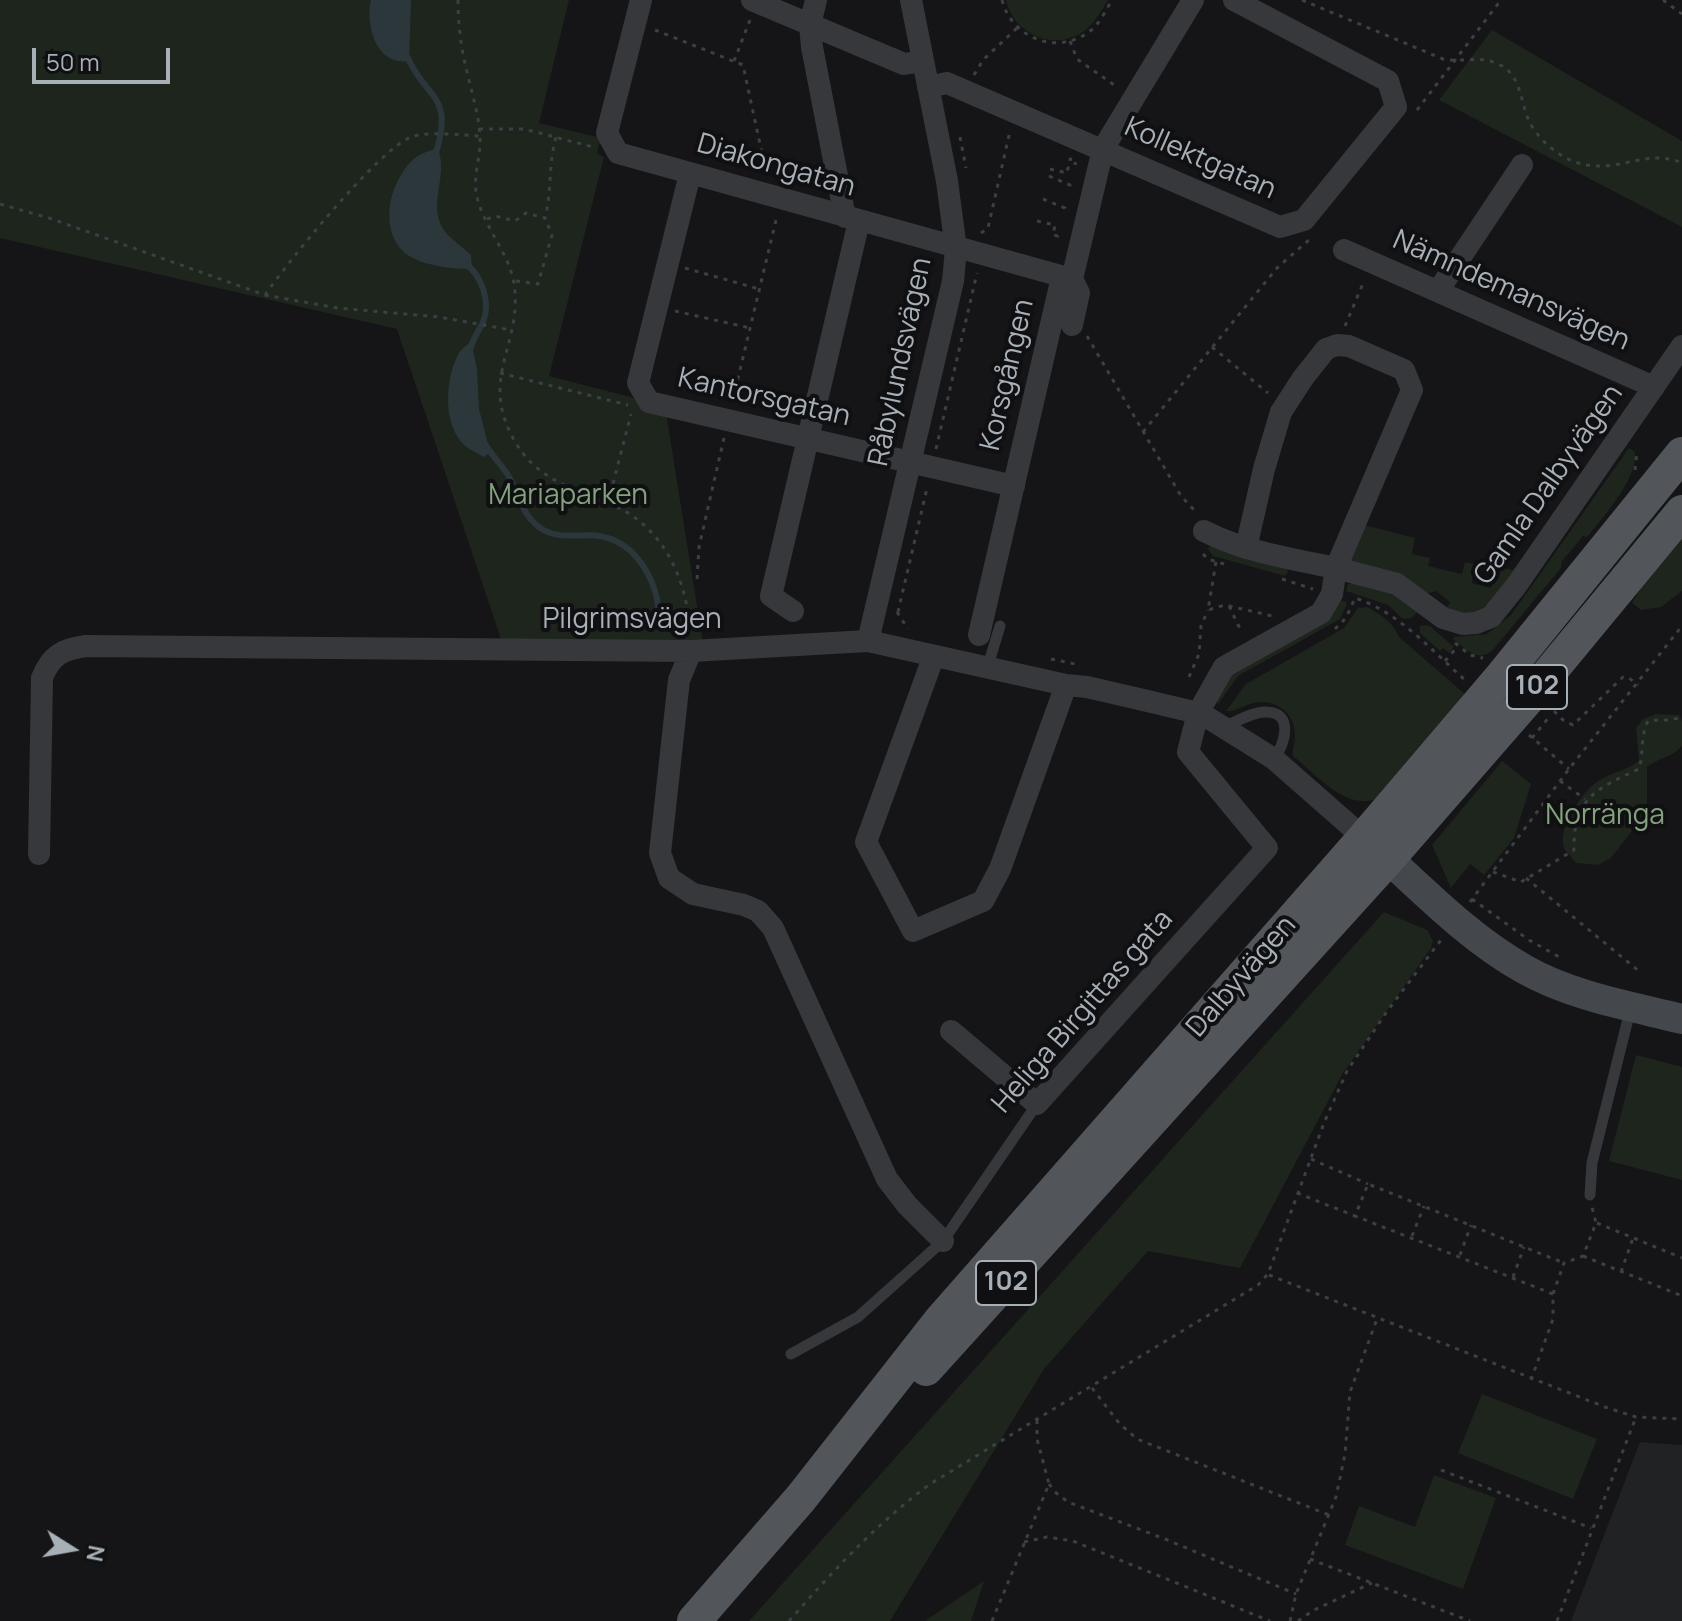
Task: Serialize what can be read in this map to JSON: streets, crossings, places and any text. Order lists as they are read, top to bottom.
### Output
{
  "streets": {
    "main road": ["102", "Dalbyvägen"],
    "street": [
      "Kollektgatan",
      "Diakongatan",
      "Nämndemansvägen",
      "Råbylundsvägen",
      "Korsgången",
      "Kantorsgatan",
      "Gamla Dalbyvägen",
      "Pilgrimsvägen",
      "Heliga Birgittas gata"
    ]
  },
  "crossings": [
    ["Kollektgatan", "Råbylundsvägen"],
    ["Kollektgatan", "Korsgången"],
    ["Diakongatan", "Råbylundsvägen"],
    ["Diakongatan", "Korsgången"],
    ["Diakongatan", "Kantorsgatan"],
    ["Nämndemansvägen", "Gamla Dalbyvägen"],
    ["Råbylundsvägen", "Korsgången"],
    ["Råbylundsvägen", "Kantorsgatan"],
    ["Råbylundsvägen", "Pilgrimsvägen"],
    ["Korsgången", "Kantorsgatan"],
    ["Pilgrimsvägen", "Dalbyvägen"],
    ["Pilgrimsvägen", "Heliga Birgittas gata"]
  ],
  "parks": ["Mariaparken", "Norränga"],
  "scale_bar": "50 m",
  "north": "right"
}
